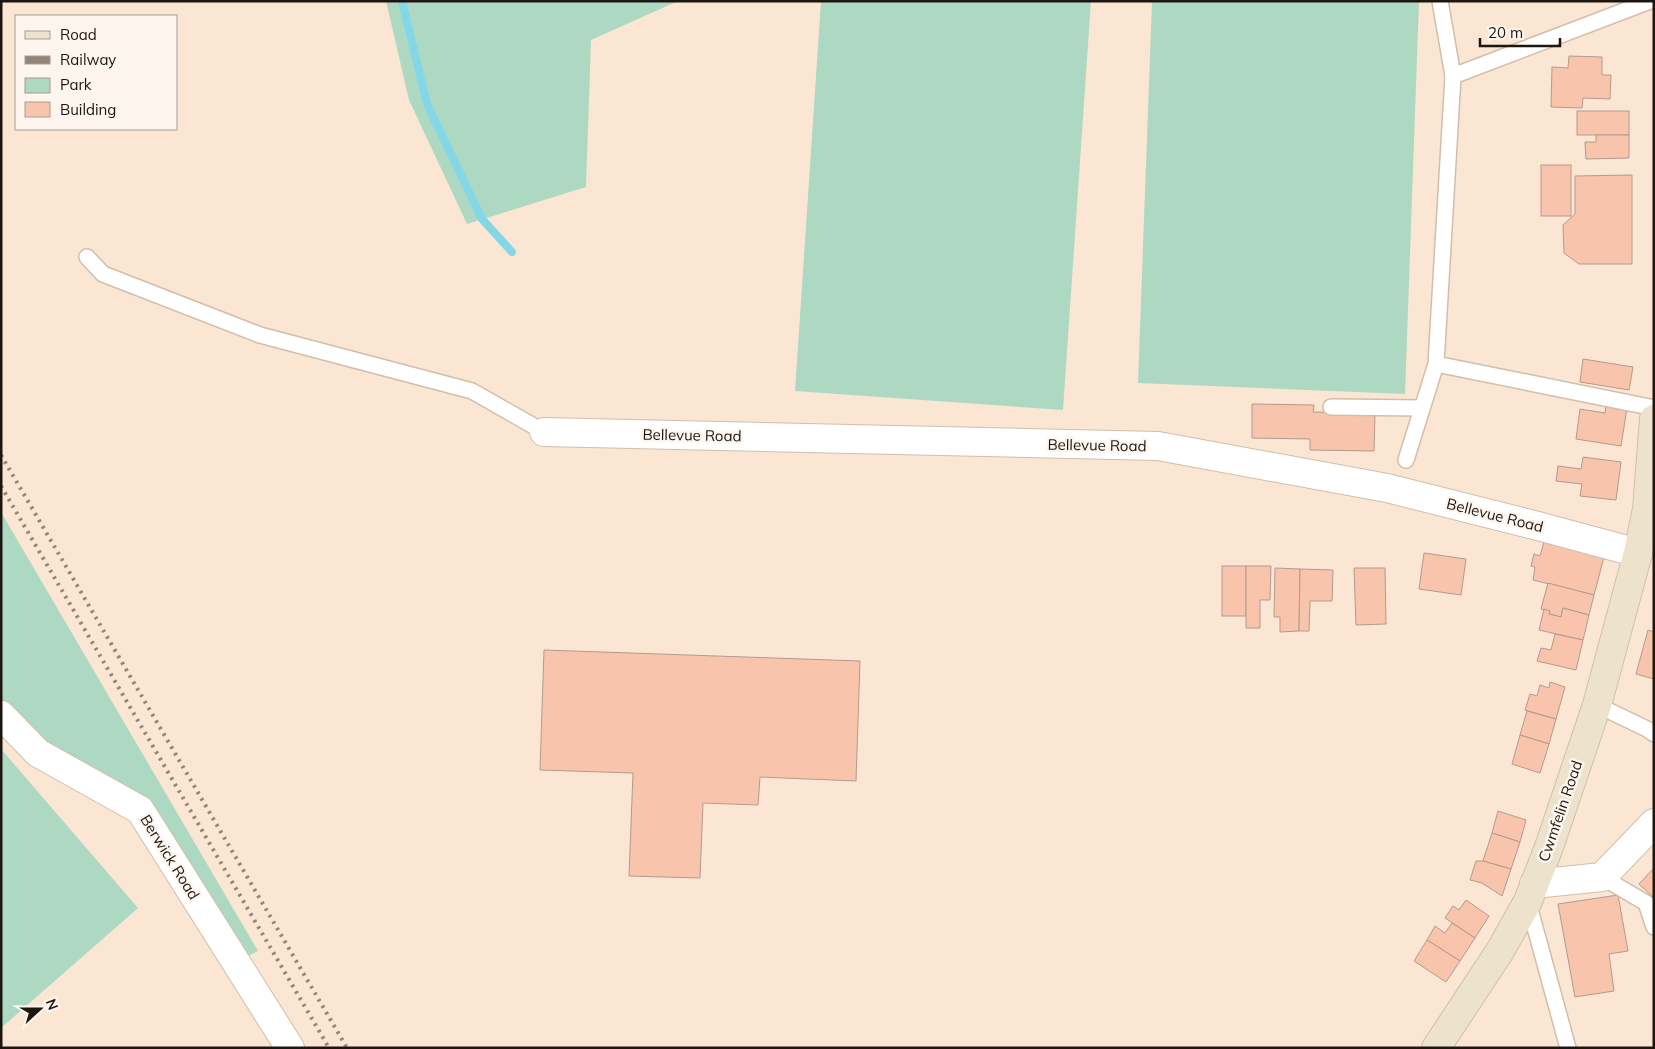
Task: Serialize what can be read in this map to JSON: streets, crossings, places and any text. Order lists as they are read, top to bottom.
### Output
{
  "streets": {
    "main road": ["Cwmfelin Road"],
    "street": ["Bellevue Road", "Berwick Road"]
  },
  "crossings": [
    ["Bellevue Road", "Cwmfelin Road"]
  ],
  "legend": [
    "Road",
    "Railway",
    "Park",
    "Building"
  ],
  "scale_bar": "20 m",
  "north": "right"
}
